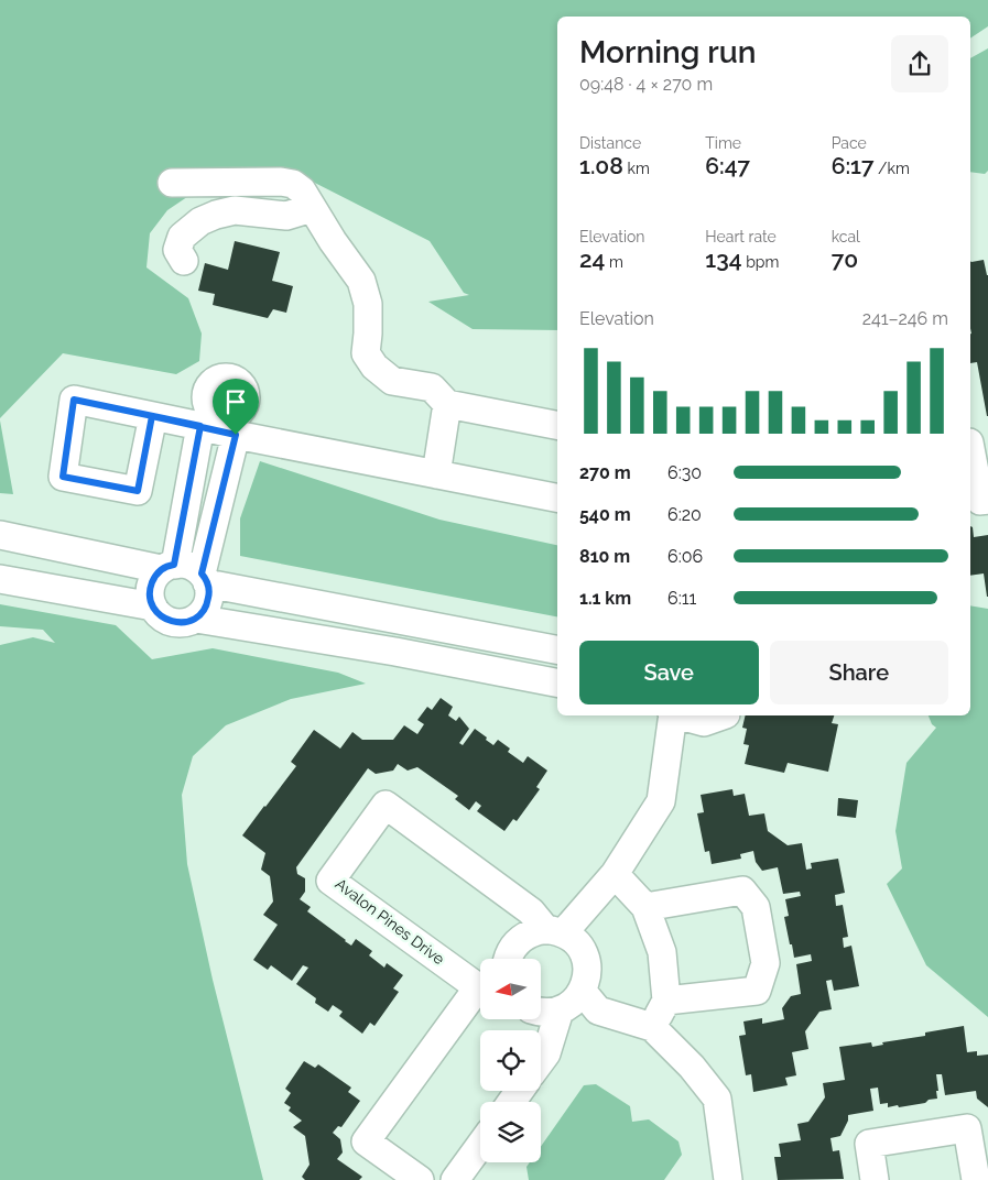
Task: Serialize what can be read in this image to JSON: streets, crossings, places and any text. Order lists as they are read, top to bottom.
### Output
{
  "streets": {
    "street": ["Avalon Pines Drive"]
  },
  "north": "left",
  "page": {
    "heading": ["Morning run", "09:48 · 4 × 270 m"],
    "stats": [
      ["Distance", "1.08 km"],
      ["Time", "6:47"],
      ["Pace", "6:17 /km"],
      ["Elevation", "24 m"],
      ["Heart rate", "134 bpm"],
      ["kcal", "70"]
    ],
    "chart": ["Elevation", "241–246 m"],
    "list": [
      {
        "name": "270 m",
        "note": "6:30"
      },
      {
        "name": "540 m",
        "note": "6:20"
      },
      {
        "name": "810 m",
        "note": "6:06"
      },
      {
        "name": "1.1 km",
        "note": "6:11"
      }
    ],
    "buttons": ["Save", "Share"]
  }
}
